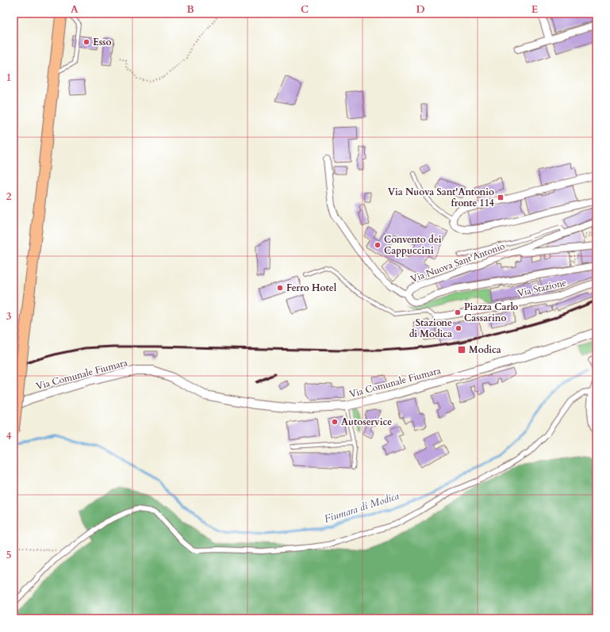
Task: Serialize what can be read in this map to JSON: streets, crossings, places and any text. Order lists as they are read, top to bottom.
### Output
{
  "streets": {
    "street": ["Via Nuova Sant'Antonio", "Via Stazione", "Via Comunale Fiumara"]
  },
  "water": ["Fiumara di Modica"],
  "places": {
    "other": [
      "Esso",
      "Convento dei Cappuccini",
      "Ferro Hotel",
      "Piazza Carlo Cassarino",
      "Stazione di Modica",
      "Autoservice"
    ],
    "transit": ["Via Nuova Sant'Antonio fronte 114", "Modica"]
  },
  "grid": {
    "columns": [
      "A",
      "B",
      "C",
      "D",
      "E"
    ],
    "rows": [
      "1",
      "2",
      "3",
      "4",
      "5"
    ]
  }
}
